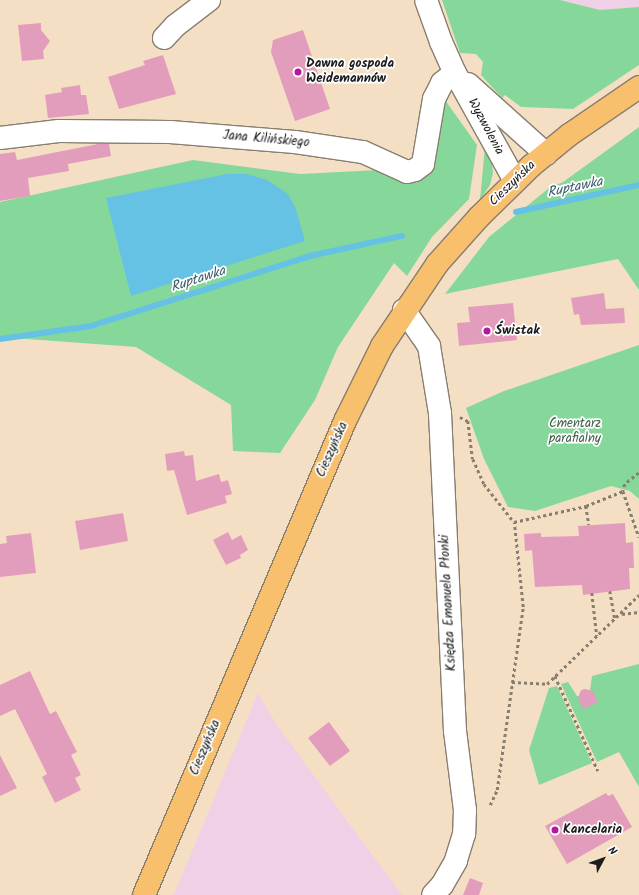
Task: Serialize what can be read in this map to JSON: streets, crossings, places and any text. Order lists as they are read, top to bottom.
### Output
{
  "streets": {
    "main road": ["Cieszyńska"],
    "street": ["Wyzwolenia", "Jana Kilińskiego", "Księdza Emanuela Płonki"]
  },
  "crossings": [
    ["Wyzwolenia", "Jana Kilińskiego"],
    ["Wyzwolenia", "Cieszyńska"],
    ["Cieszyńska", "Księdza Emanuela Płonki"]
  ],
  "water": ["Ruptawka"],
  "parks": ["Cmentarz parafialny"],
  "places": ["Dawna gospoda Weidemannów", "Świstak", "Kancelaria"],
  "north": "top right"
}
